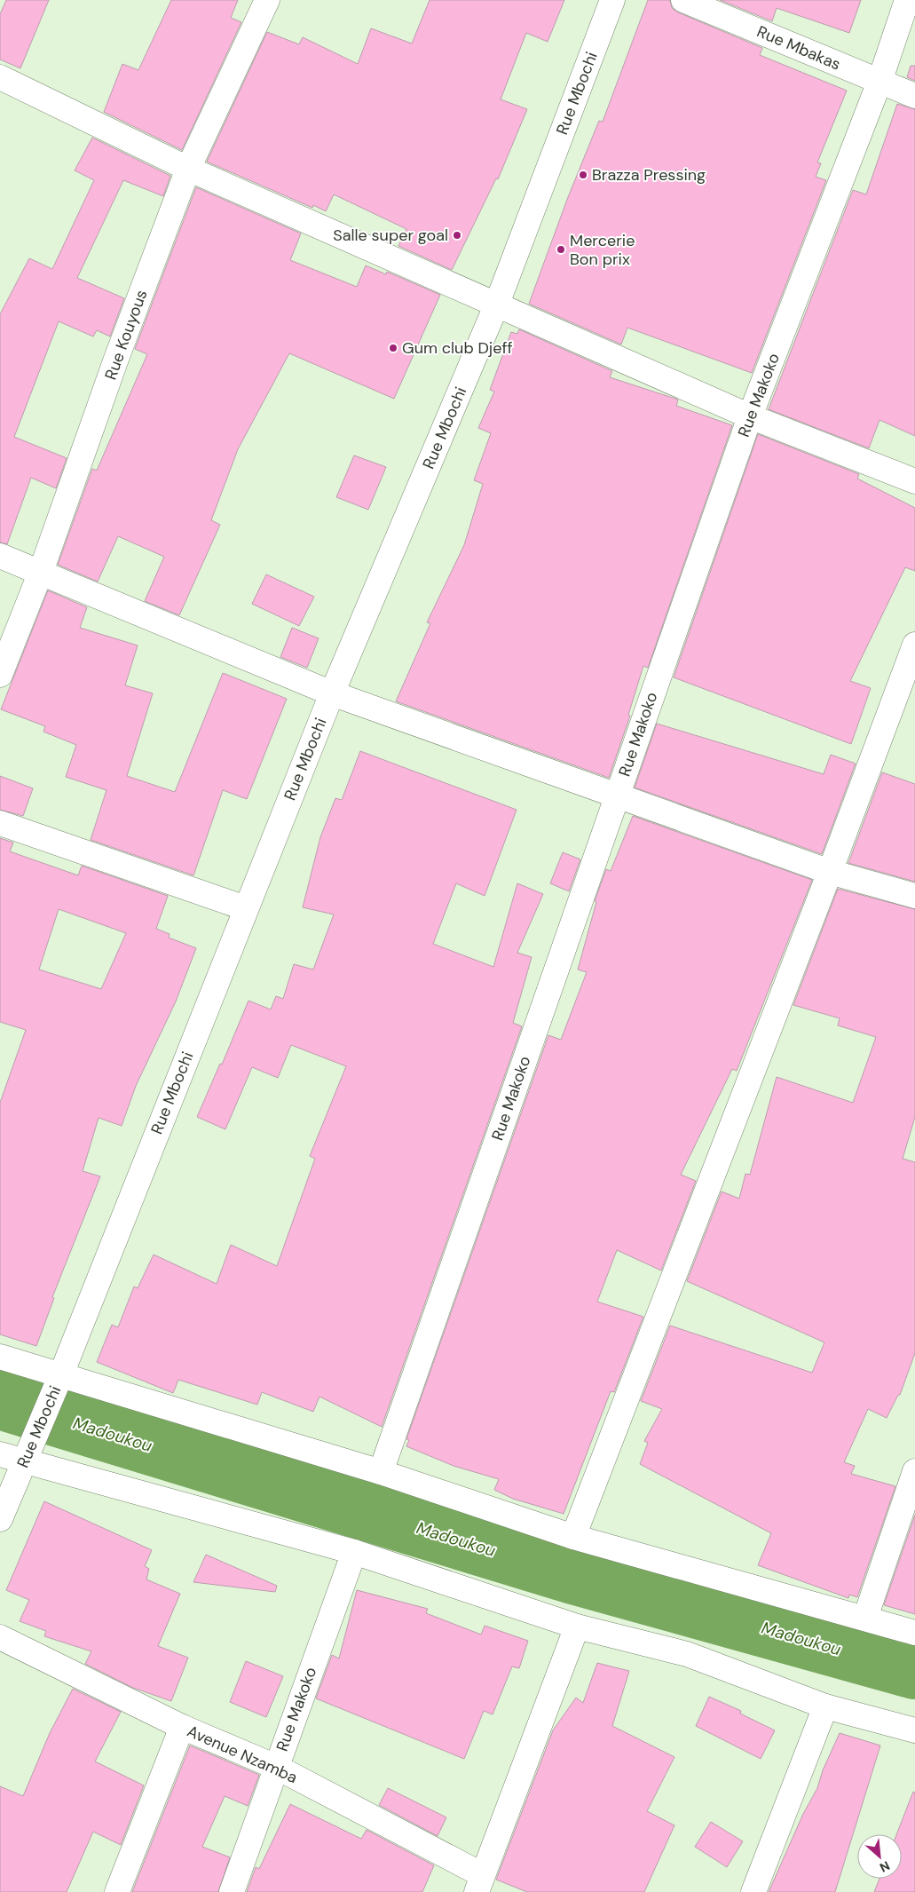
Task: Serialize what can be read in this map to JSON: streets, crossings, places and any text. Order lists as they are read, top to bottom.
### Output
{
  "streets": {
    "street": [
      "Rue Mbakas",
      "Rue Mbochi",
      "Rue Kouyous",
      "Rue Makoko",
      "Avenue Nzamba"
    ]
  },
  "crossings": [
    ["Rue Mbakas", "Rue Makoko"],
    ["Rue Makoko", "Avenue Nzamba"]
  ],
  "water": ["Madoukou"],
  "places": [
    "Brazza Pressing",
    "Salle super goal",
    "Mercerie Bon prix",
    "Gum club Djeff"
  ],
  "north": "bottom right"
}
